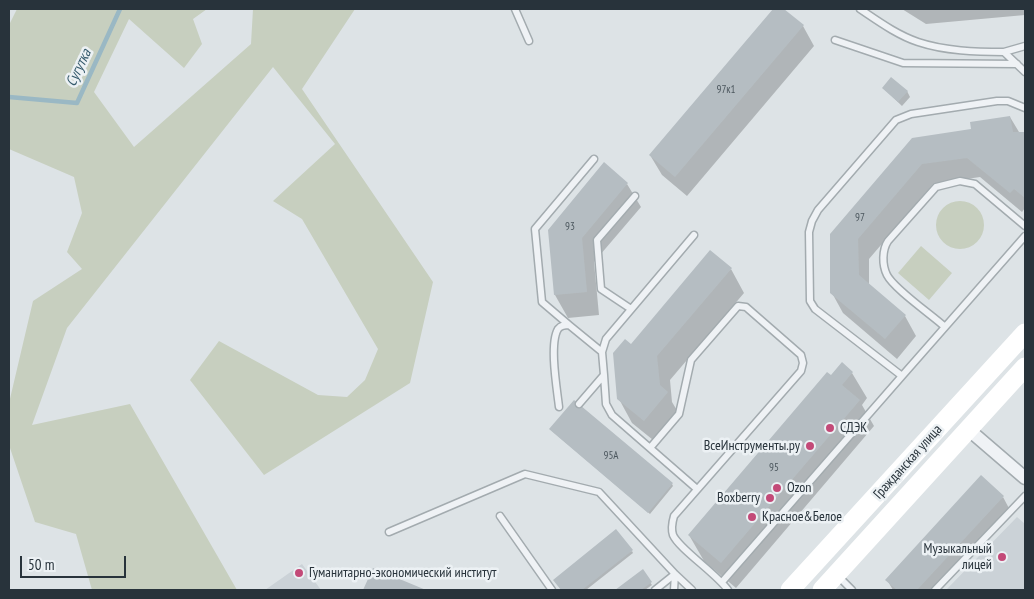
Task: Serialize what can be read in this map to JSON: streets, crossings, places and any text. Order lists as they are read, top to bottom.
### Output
{
  "streets": {
    "main road": ["Гражданская улица"]
  },
  "water": ["Сугутка"],
  "places": [
    "СДЭК",
    "ВсеИнструменты.ру",
    "Ozon",
    "Boxberry",
    "Красное&Белое",
    "Музыкальный лицей",
    "Гуманитарно-экономический институт"
  ],
  "house_numbers": [
    "97к1",
    "97",
    "93",
    "95А",
    "95"
  ],
  "scale_bar": "50 m"
}
